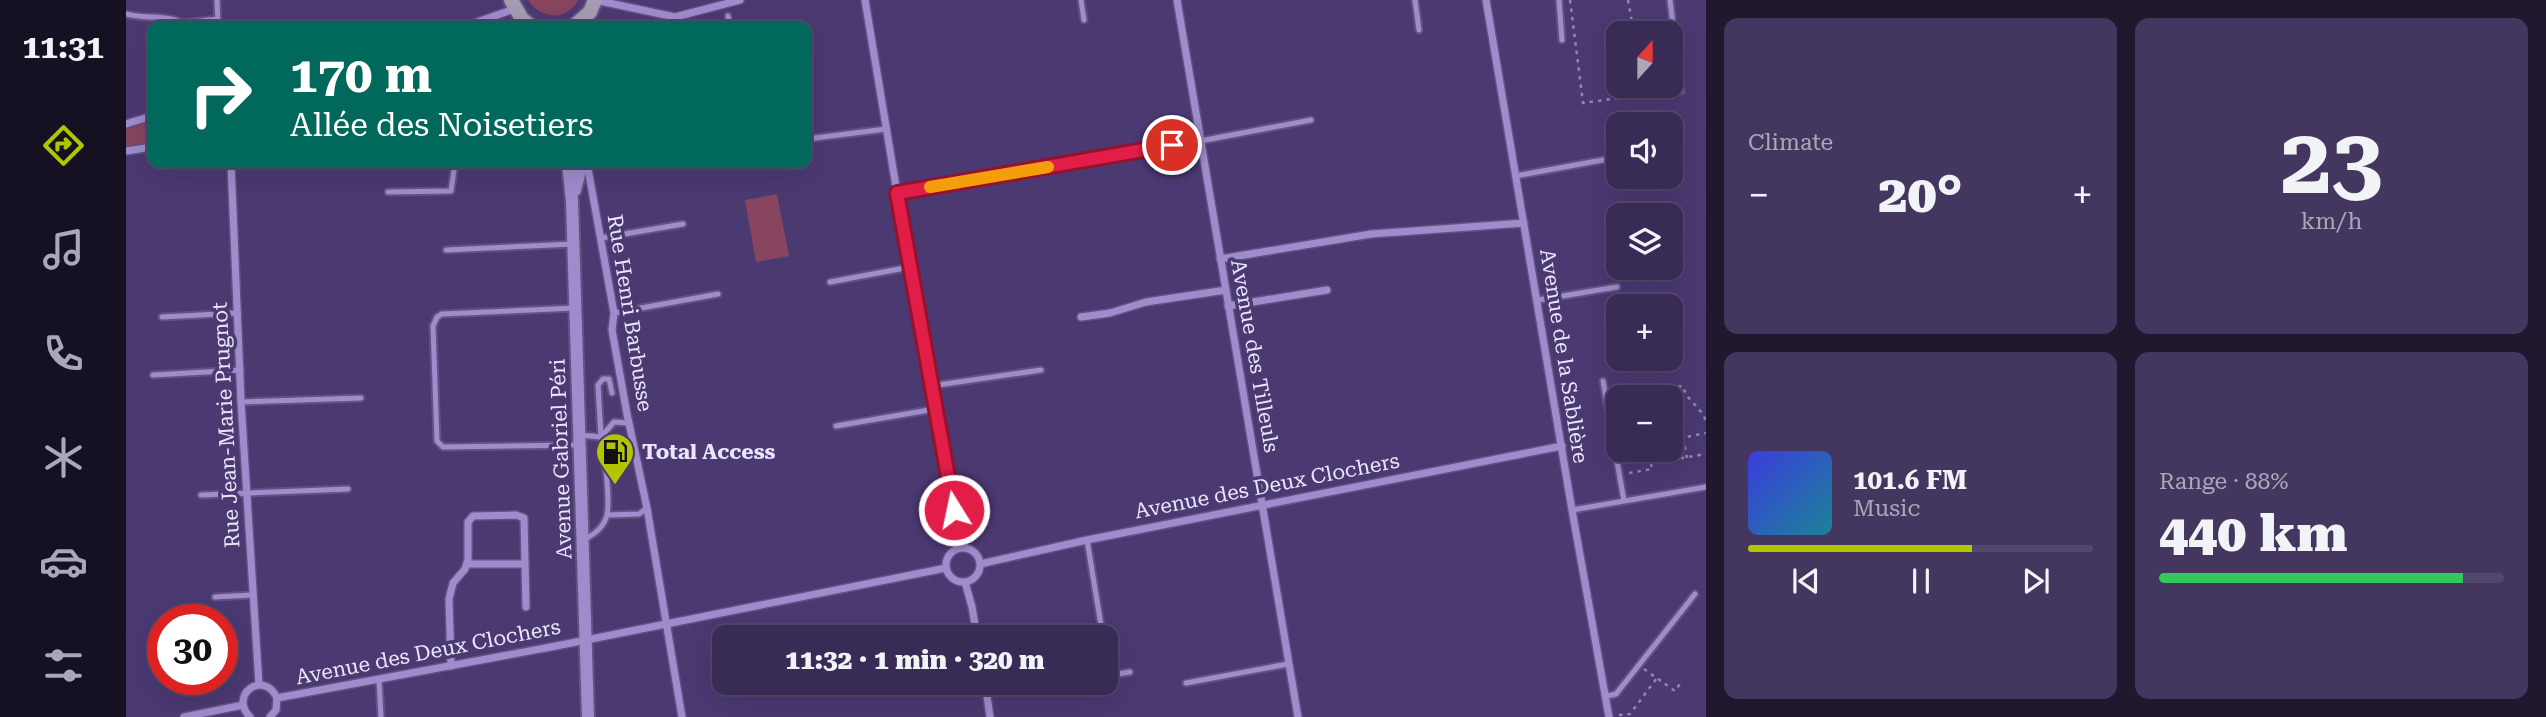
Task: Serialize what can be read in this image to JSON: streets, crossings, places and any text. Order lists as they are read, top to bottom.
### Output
{
  "streets": {
    "street": [
      "Rue Henri Barbusse",
      "Avenue des Tilleuls",
      "Avenue de la Sablière",
      "Rue Jean-Marie Prugnot",
      "Avenue Gabriel Péri",
      "Avenue des Deux Clochers"
    ]
  },
  "crossings": [
    ["Rue Henri Barbusse", "Avenue des Deux Clochers"],
    ["Avenue des Tilleuls", "Avenue des Deux Clochers"],
    ["Avenue de la Sablière", "Avenue des Deux Clochers"],
    ["Avenue Gabriel Péri", "Avenue des Deux Clochers"]
  ],
  "places": {
    "fuel station": ["Total Access"]
  },
  "north": "top",
  "page": {
    "tabs": "11:31",
    "tile": [
      "Climate",
      ["23", "km/h"],
      ["Range · 88%", "440 km"]
    ],
    "map_buttons": ["+", "−"],
    "turn": ["170 m", "Allée des Noisetiers"],
    "heat": ["−", "20°", "+"],
    "song": ["101.6 FM", "Music"],
    "limit": "30",
    "trip": "11:32 · 1 min · 320 m"
  }
}
